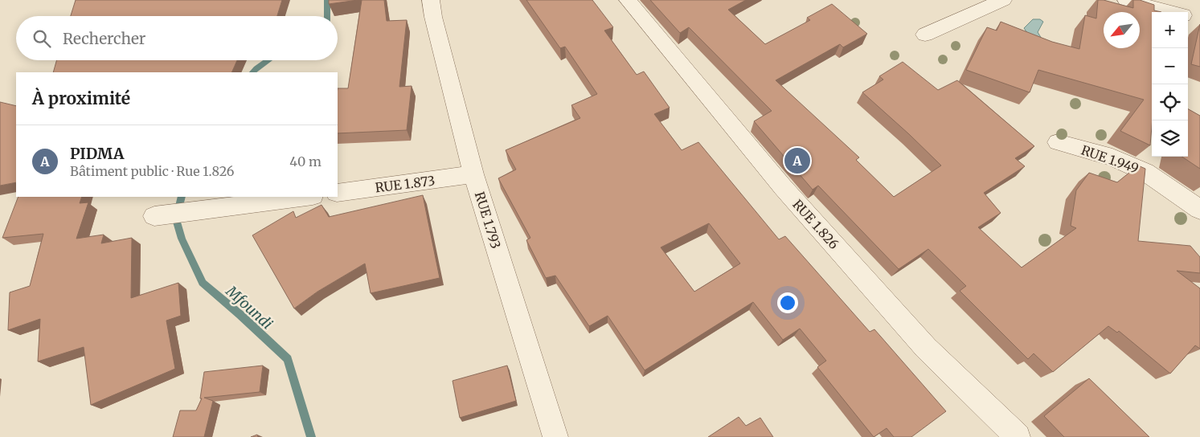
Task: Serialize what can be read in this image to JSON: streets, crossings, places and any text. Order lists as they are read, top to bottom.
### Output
{
  "streets": {
    "street": [
      "RUE 1.949",
      "RUE 1.873",
      "RUE 1.793",
      "RUE 1.826"
    ]
  },
  "crossings": [
    ["RUE 1.873", "RUE 1.793"]
  ],
  "water": ["Mfoundi"],
  "north": "bottom left",
  "page": {
    "map_buttons": ["+", "−"],
    "search": "Rechercher",
    "heading": "À proximité",
    "list": [
      {
        "mark": "A",
        "name": "PIDMA",
        "note": "Bâtiment public · Rue 1.826",
        "value": "40 m"
      }
    ],
    "pins": "A"
  }
}
